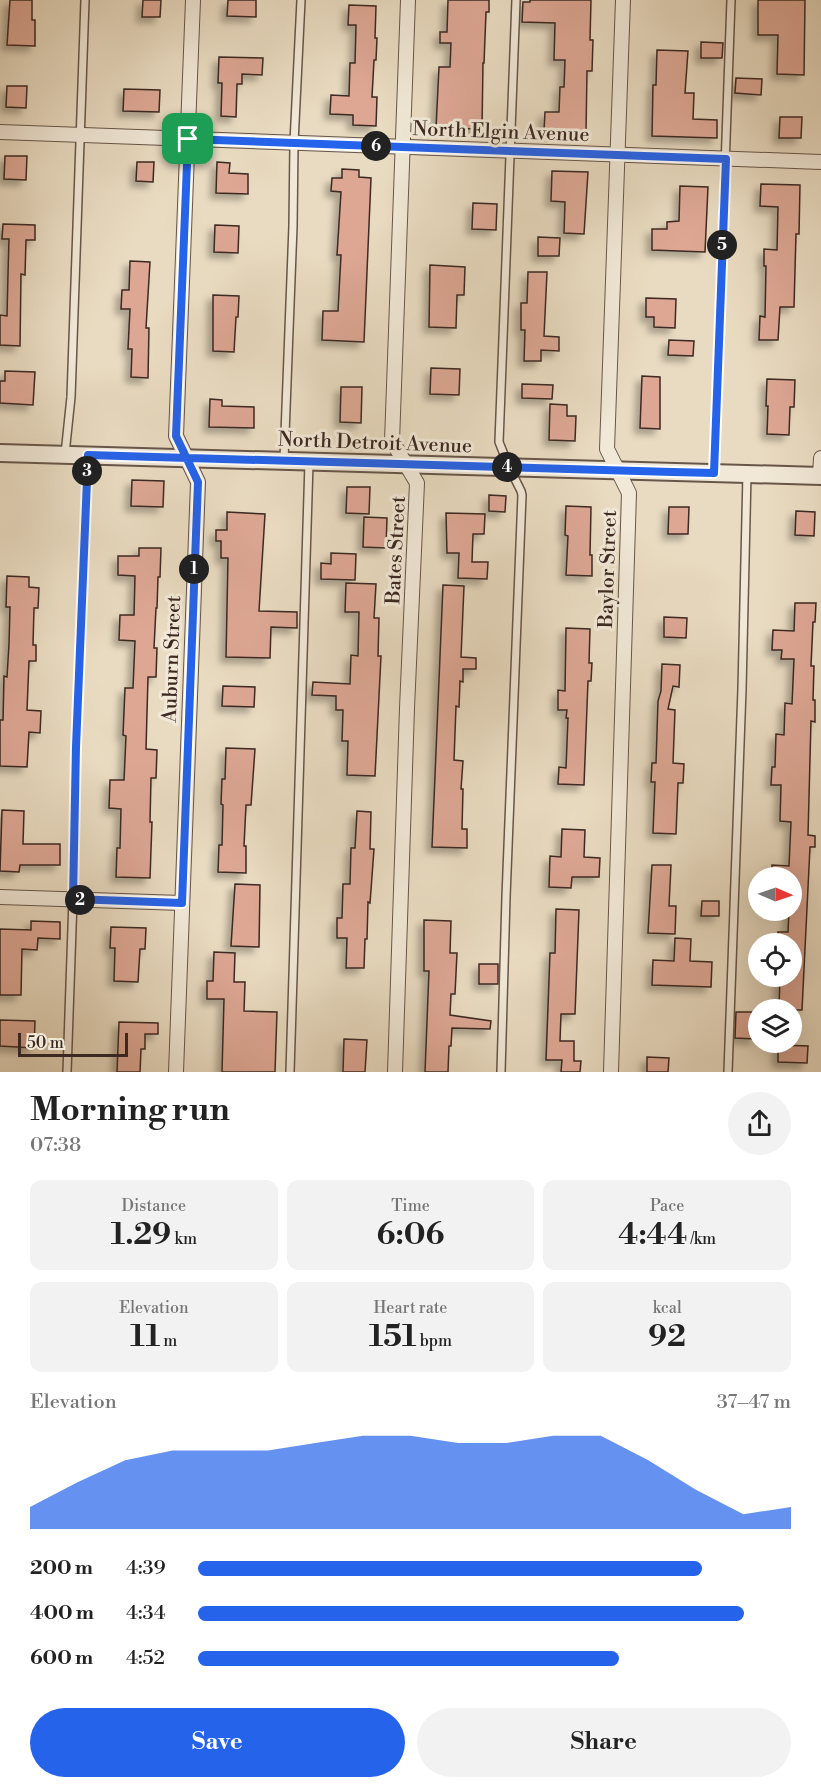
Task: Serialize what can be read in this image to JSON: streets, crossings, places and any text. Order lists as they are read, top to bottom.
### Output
{
  "streets": {
    "street": [
      "North Elgin Avenue",
      "North Detroit Avenue",
      "Bates Street",
      "Baylor Street",
      "Auburn Street"
    ]
  },
  "crossings": [
    ["North Elgin Avenue", "Bates Street"],
    ["North Elgin Avenue", "Baylor Street"],
    ["North Elgin Avenue", "Auburn Street"],
    ["North Detroit Avenue", "Bates Street"],
    ["North Detroit Avenue", "Baylor Street"],
    ["North Detroit Avenue", "Auburn Street"]
  ],
  "scale_bar": "50 m",
  "north": "right",
  "page": {
    "pins": [
      "6",
      "5",
      "4",
      "3",
      "1",
      "2"
    ],
    "scale": "50 m",
    "heading": ["Morning run", "07:38"],
    "stats": [
      ["Distance", "1.29 km"],
      ["Time", "6:06"],
      ["Pace", "4:44 /km"],
      ["Elevation", "11 m"],
      ["Heart rate", "151 bpm"],
      ["kcal", "92"]
    ],
    "chart": ["Elevation", "37–47 m"],
    "list": [
      {
        "name": "200 m",
        "note": "4:39"
      },
      {
        "name": "400 m",
        "note": "4:34"
      },
      {
        "name": "600 m",
        "note": "4:52"
      }
    ],
    "buttons": ["Save", "Share"]
  }
}
